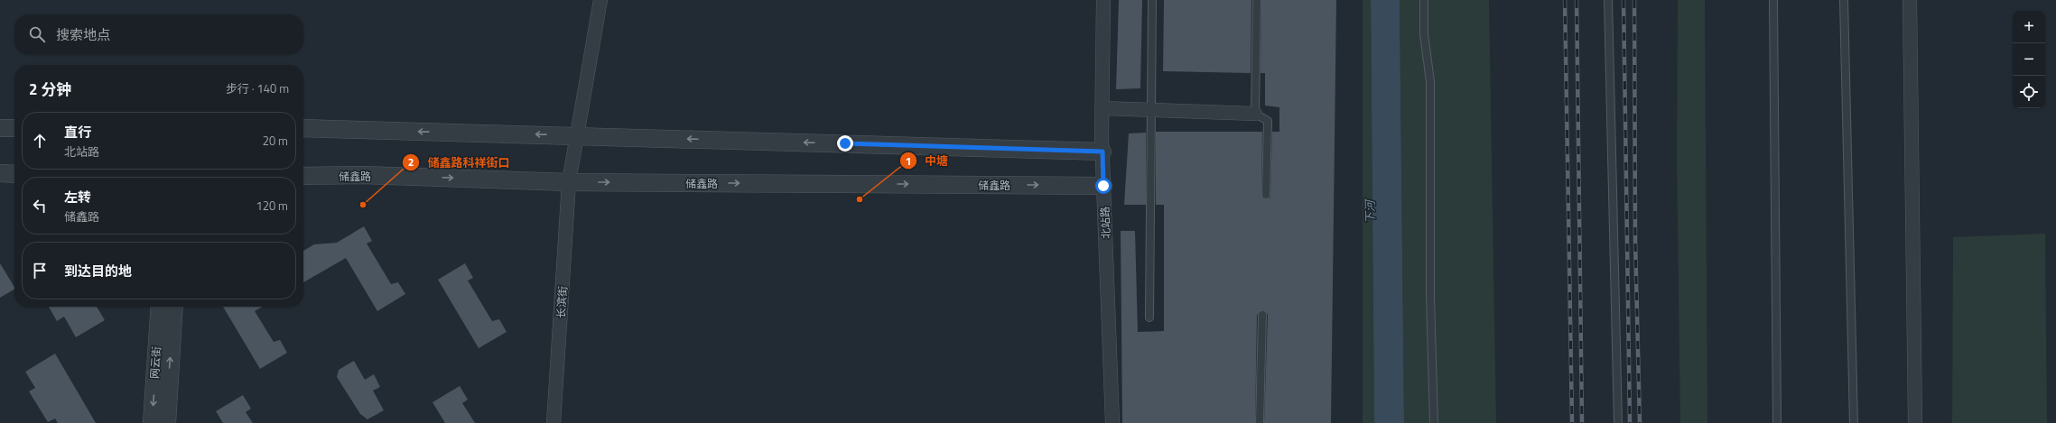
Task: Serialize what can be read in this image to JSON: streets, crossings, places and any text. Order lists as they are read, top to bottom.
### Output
{
  "streets": {
    "street": [
      "储鑫路",
      "北站路",
      "长滨街",
      "网云街"
    ]
  },
  "crossings": [
    ["储鑫路", "北站路"],
    ["储鑫路", "长滨街"]
  ],
  "water": ["下河"],
  "places": ["中塘", "储鑫路科祥街口"],
  "page": {
    "map_buttons": ["+", "−"],
    "search": "搜索地点",
    "heading": ["2 分钟", "步行 · 140 m"],
    "list": [
      ["直行", "北站路", "20 m"],
      ["左转", "储鑫路", "120 m"],
      "到达目的地"
    ]
  }
}
